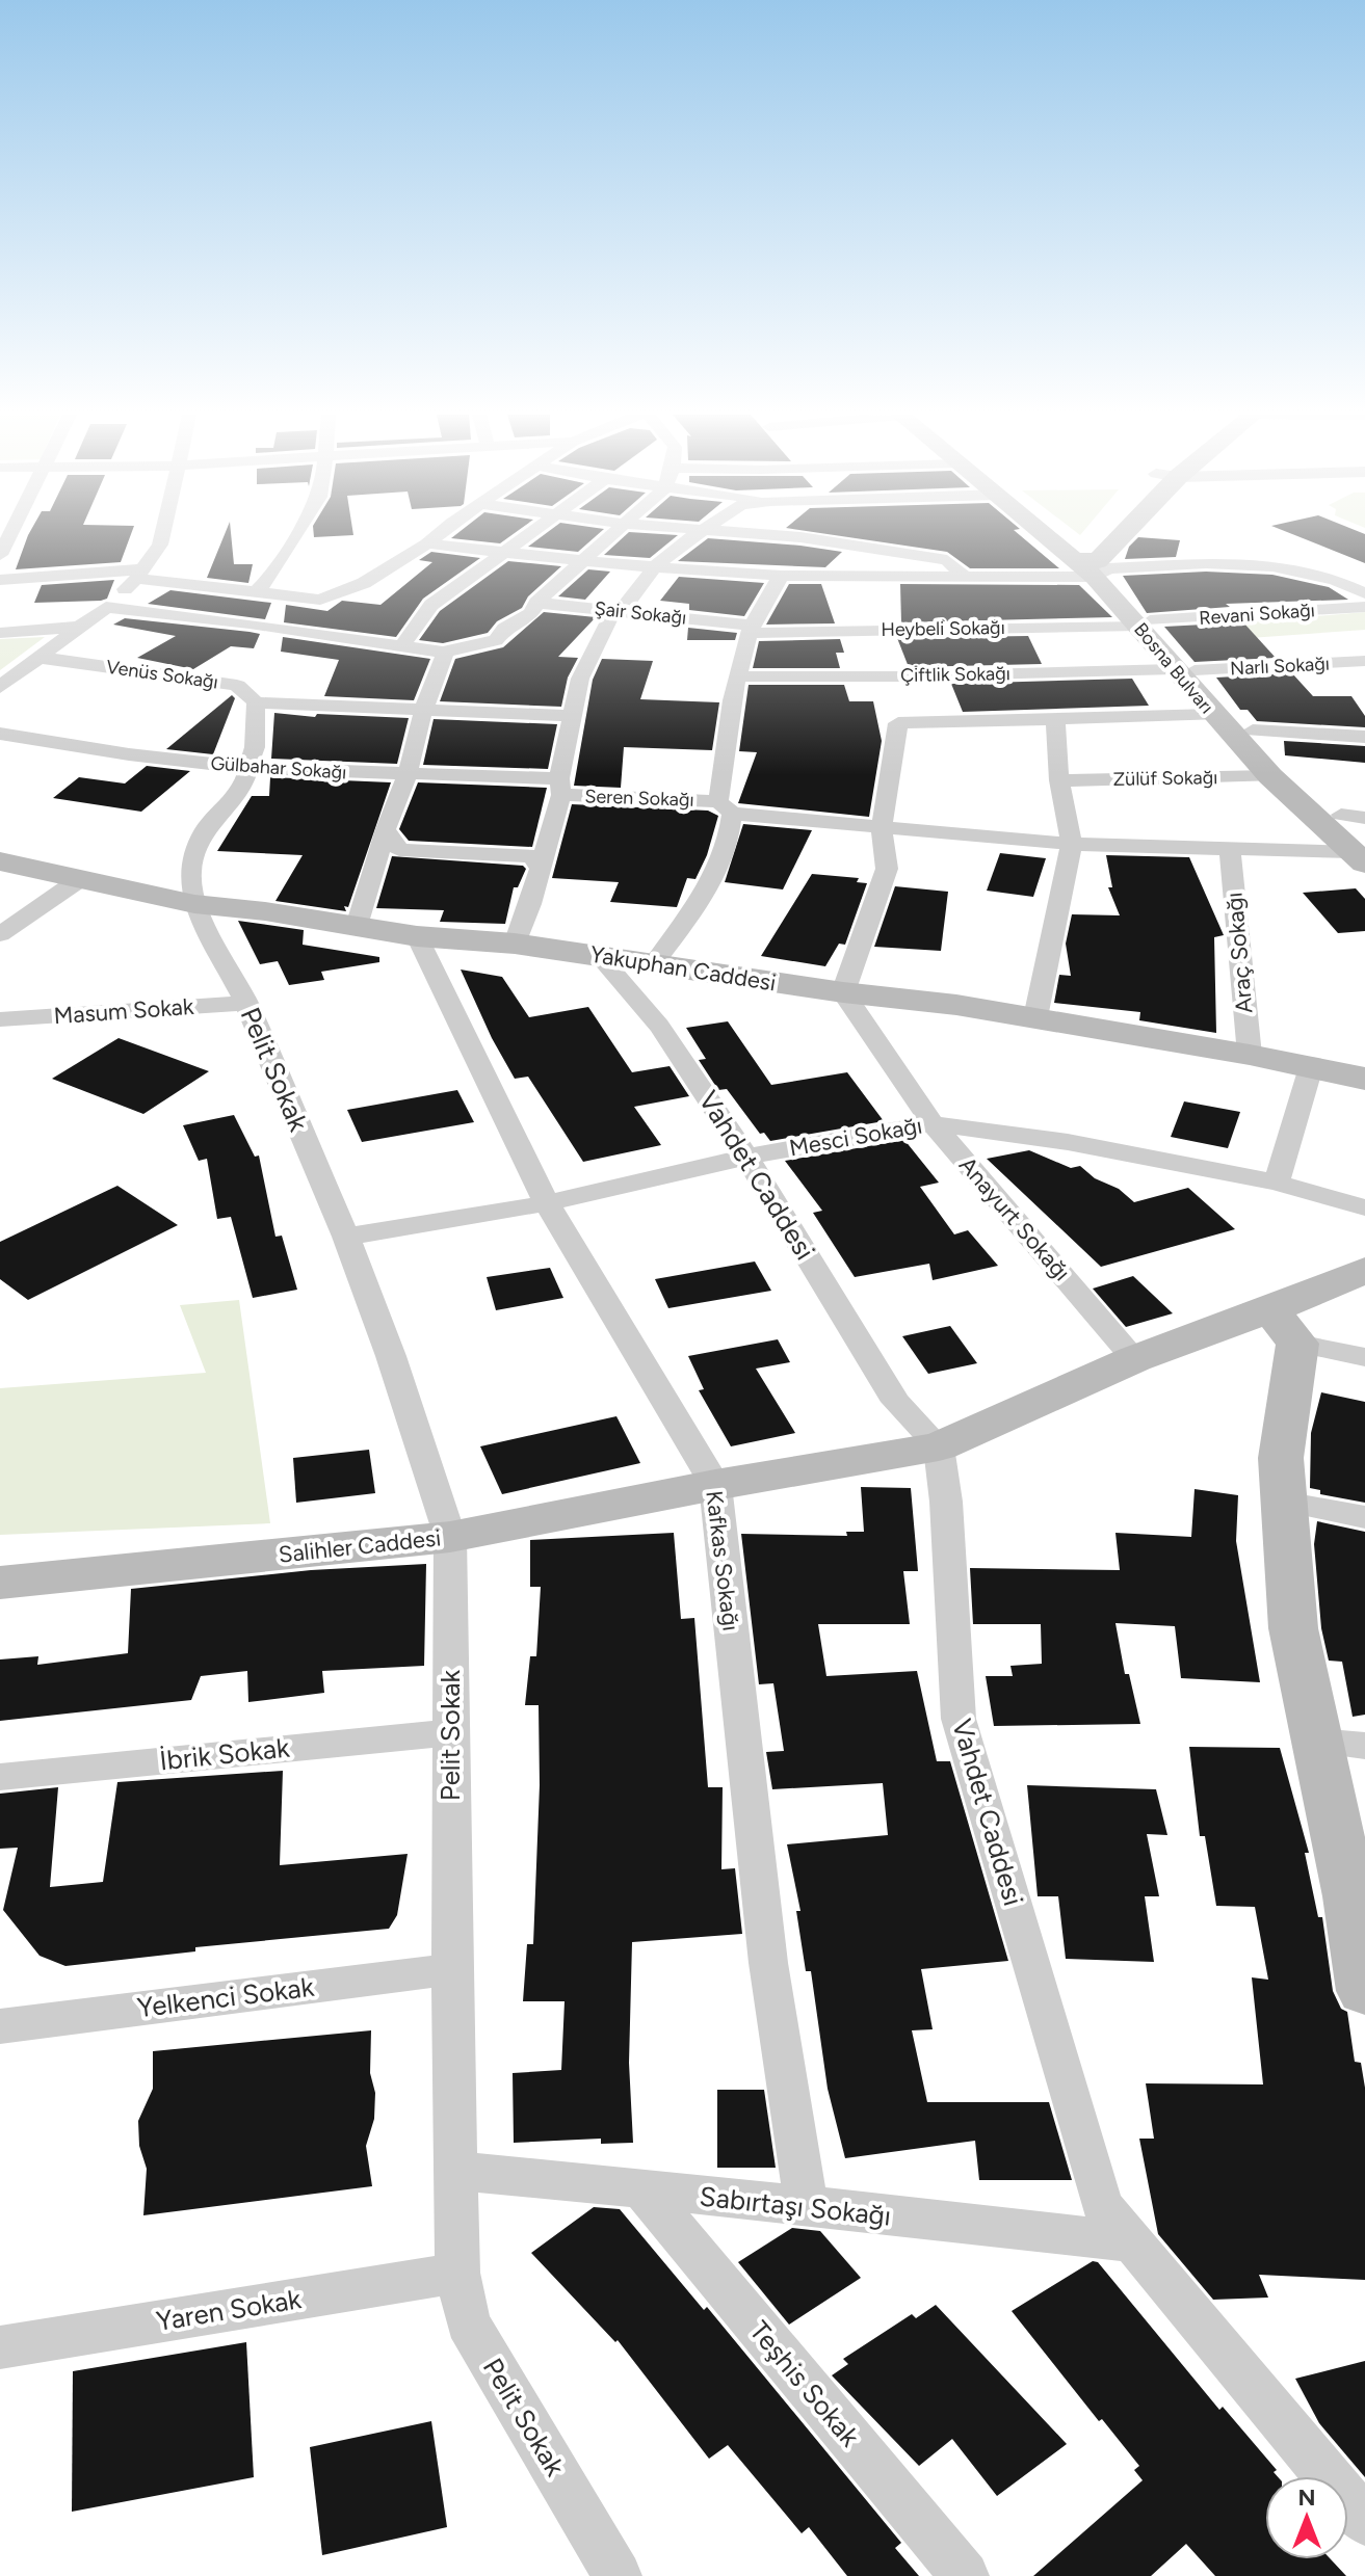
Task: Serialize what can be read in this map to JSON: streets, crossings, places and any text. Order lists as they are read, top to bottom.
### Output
{
  "streets": {
    "main road": ["Bosna Bulvarı", "Yakuphan Caddesi", "Salihler Caddesi"],
    "street": [
      "Şair Sokağı",
      "Revani Sokağı",
      "Heybeli Sokağı",
      "Narlı Sokağı",
      "Venüs Sokağı",
      "Çiftlik Sokağı",
      "Gülbahar Sokağı",
      "Zülüf Sokağı",
      "Seren Sokağı",
      "Araç Sokağı",
      "Masum Sokak",
      "Pelit Sokak",
      "Mesci Sokağı",
      "Vahdet Caddesi",
      "Anayurt Sokağı",
      "Kafkas Sokağı",
      "İbrik Sokak",
      "Yelkenci Sokak",
      "Sabırtaşı Sokağı",
      "Yaren Sokak",
      "Teşhis Sokak"
    ]
  },
  "crossings": [
    ["Şair Sokağı", "Heybeli Sokağı"],
    ["Revani Sokağı", "Heybeli Sokağı"],
    ["Revani Sokağı", "Bosna Bulvarı"],
    ["Heybeli Sokağı", "Bosna Bulvarı"],
    ["Narlı Sokağı", "Bosna Bulvarı"],
    ["Narlı Sokağı", "Çiftlik Sokağı"],
    ["Bosna Bulvarı", "Çiftlik Sokağı"],
    ["Bosna Bulvarı", "Zülüf Sokağı"],
    ["Bosna Bulvarı", "Seren Sokağı"],
    ["Gülbahar Sokağı", "Seren Sokağı"],
    ["Seren Sokağı", "Araç Sokağı"],
    ["Araç Sokağı", "Yakuphan Caddesi"],
    ["Yakuphan Caddesi", "Pelit Sokak"],
    ["Yakuphan Caddesi", "Vahdet Caddesi"],
    ["Yakuphan Caddesi", "Anayurt Sokağı"],
    ["Yakuphan Caddesi", "Kafkas Sokağı"],
    ["Masum Sokak", "Pelit Sokak"],
    ["Pelit Sokak", "Mesci Sokağı"],
    ["Pelit Sokak", "Salihler Caddesi"],
    ["Pelit Sokak", "İbrik Sokak"],
    ["Pelit Sokak", "Yelkenci Sokak"],
    ["Pelit Sokak", "Sabırtaşı Sokağı"],
    ["Pelit Sokak", "Yaren Sokak"],
    ["Mesci Sokağı", "Vahdet Caddesi"],
    ["Mesci Sokağı", "Anayurt Sokağı"],
    ["Mesci Sokağı", "Kafkas Sokağı"],
    ["Vahdet Caddesi", "Salihler Caddesi"],
    ["Vahdet Caddesi", "Sabırtaşı Sokağı"],
    ["Anayurt Sokağı", "Salihler Caddesi"],
    ["Salihler Caddesi", "Kafkas Sokağı"],
    ["Kafkas Sokağı", "Sabırtaşı Sokağı"],
    ["Sabırtaşı Sokağı", "Teşhis Sokak"]
  ],
  "north": "top"
}
